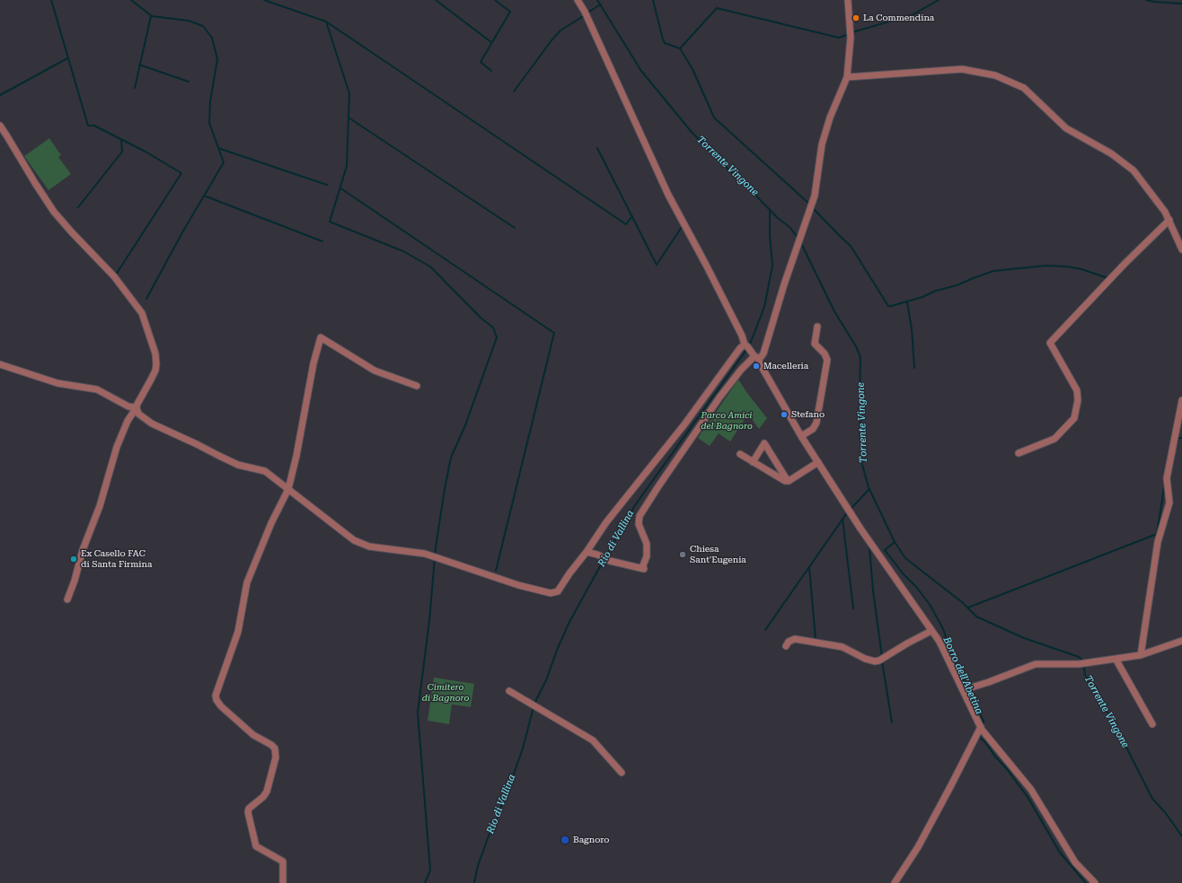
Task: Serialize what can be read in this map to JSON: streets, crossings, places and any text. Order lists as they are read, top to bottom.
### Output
{
  "water": ["Torrente Vingone", "Rio di Vallina", "Borro dell'Abetina"],
  "parks": ["Parco Amici del Bagnoro", "Cimitero di Bagnoro"],
  "places": [
    "La Commendina",
    "Macelleria",
    "Stefano",
    "Chiesa Sant'Eugenia",
    "Ex Casello FAC di Santa Firmina",
    "Bagnoro"
  ]
}
